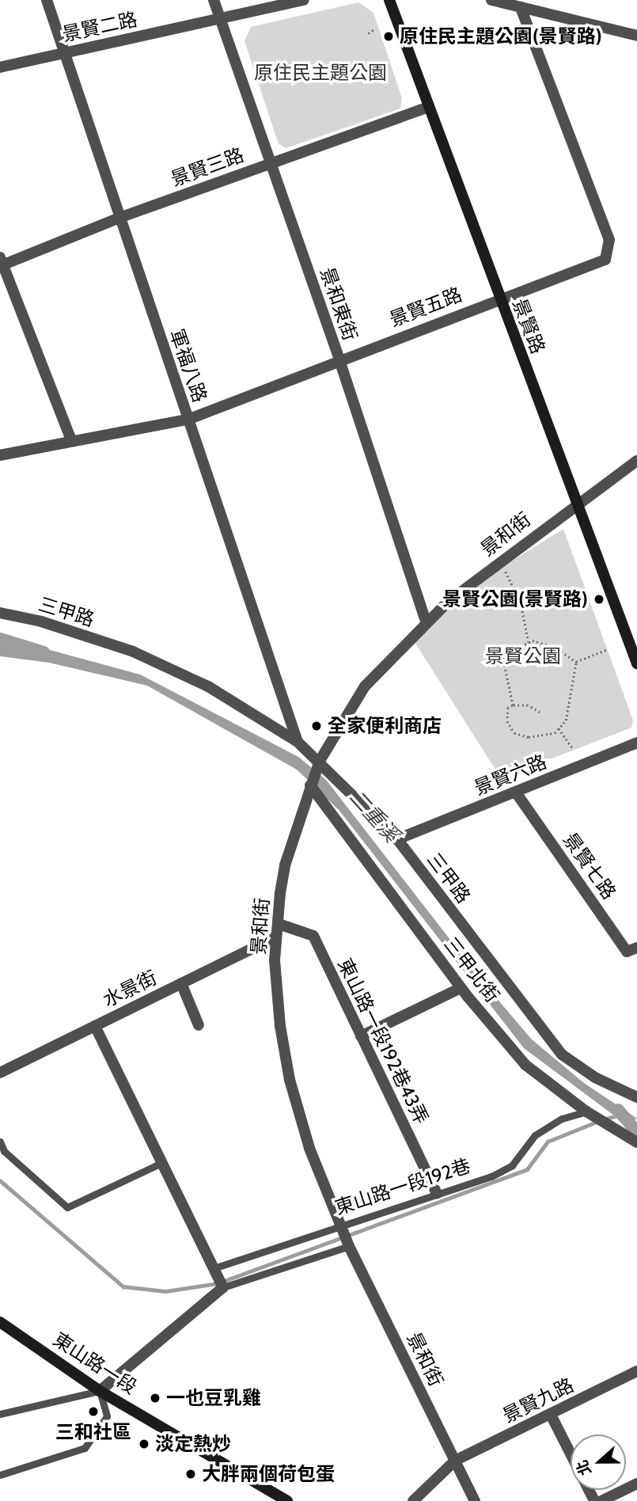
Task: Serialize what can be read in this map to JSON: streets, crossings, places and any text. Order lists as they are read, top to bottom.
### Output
{
  "streets": {
    "street": [
      "景賢二路",
      "景賢三路",
      "景和東街",
      "景賢五路",
      "景賢路",
      "軍福八路",
      "景和街",
      "三甲路",
      "景賢六路",
      "景賢七路",
      "三甲北街",
      "水景街",
      "東山路一段192巷43弄",
      "東山路一段192巷",
      "東山路一段",
      "景賢九路"
    ]
  },
  "crossings": [
    ["景賢二路", "景和東街"],
    ["景賢二路", "軍福八路"],
    ["景賢三路", "景和東街"],
    ["景賢三路", "景賢路"],
    ["景賢三路", "軍福八路"],
    ["景和東街", "景賢五路"],
    ["景和東街", "景和街"],
    ["景賢五路", "景賢路"],
    ["景賢五路", "軍福八路"],
    ["景賢路", "景和街"],
    ["軍福八路", "三甲路"],
    ["景和街", "三甲路"],
    ["景和街", "三甲北街"],
    ["景和街", "水景街"],
    ["景和街", "東山路一段192巷43弄"],
    ["景和街", "東山路一段192巷"],
    ["景和街", "景賢九路"],
    ["三甲路", "景賢六路"],
    ["景賢六路", "景賢七路"],
    ["三甲北街", "東山路一段192巷"],
    ["東山路一段192巷43弄", "東山路一段192巷"],
    ["東山路一段192巷", "東山路一段"]
  ],
  "water": ["二重溪"],
  "parks": ["原住民主題公園", "景賢公園"],
  "places": [
    "原住民主題公園(景賢路)",
    "景賢公園(景賢路)",
    "全家便利商店",
    "一也豆乳雞",
    "三和社區",
    "淡定熱炒",
    "大胖兩個荷包蛋"
  ],
  "north": "left"
}
